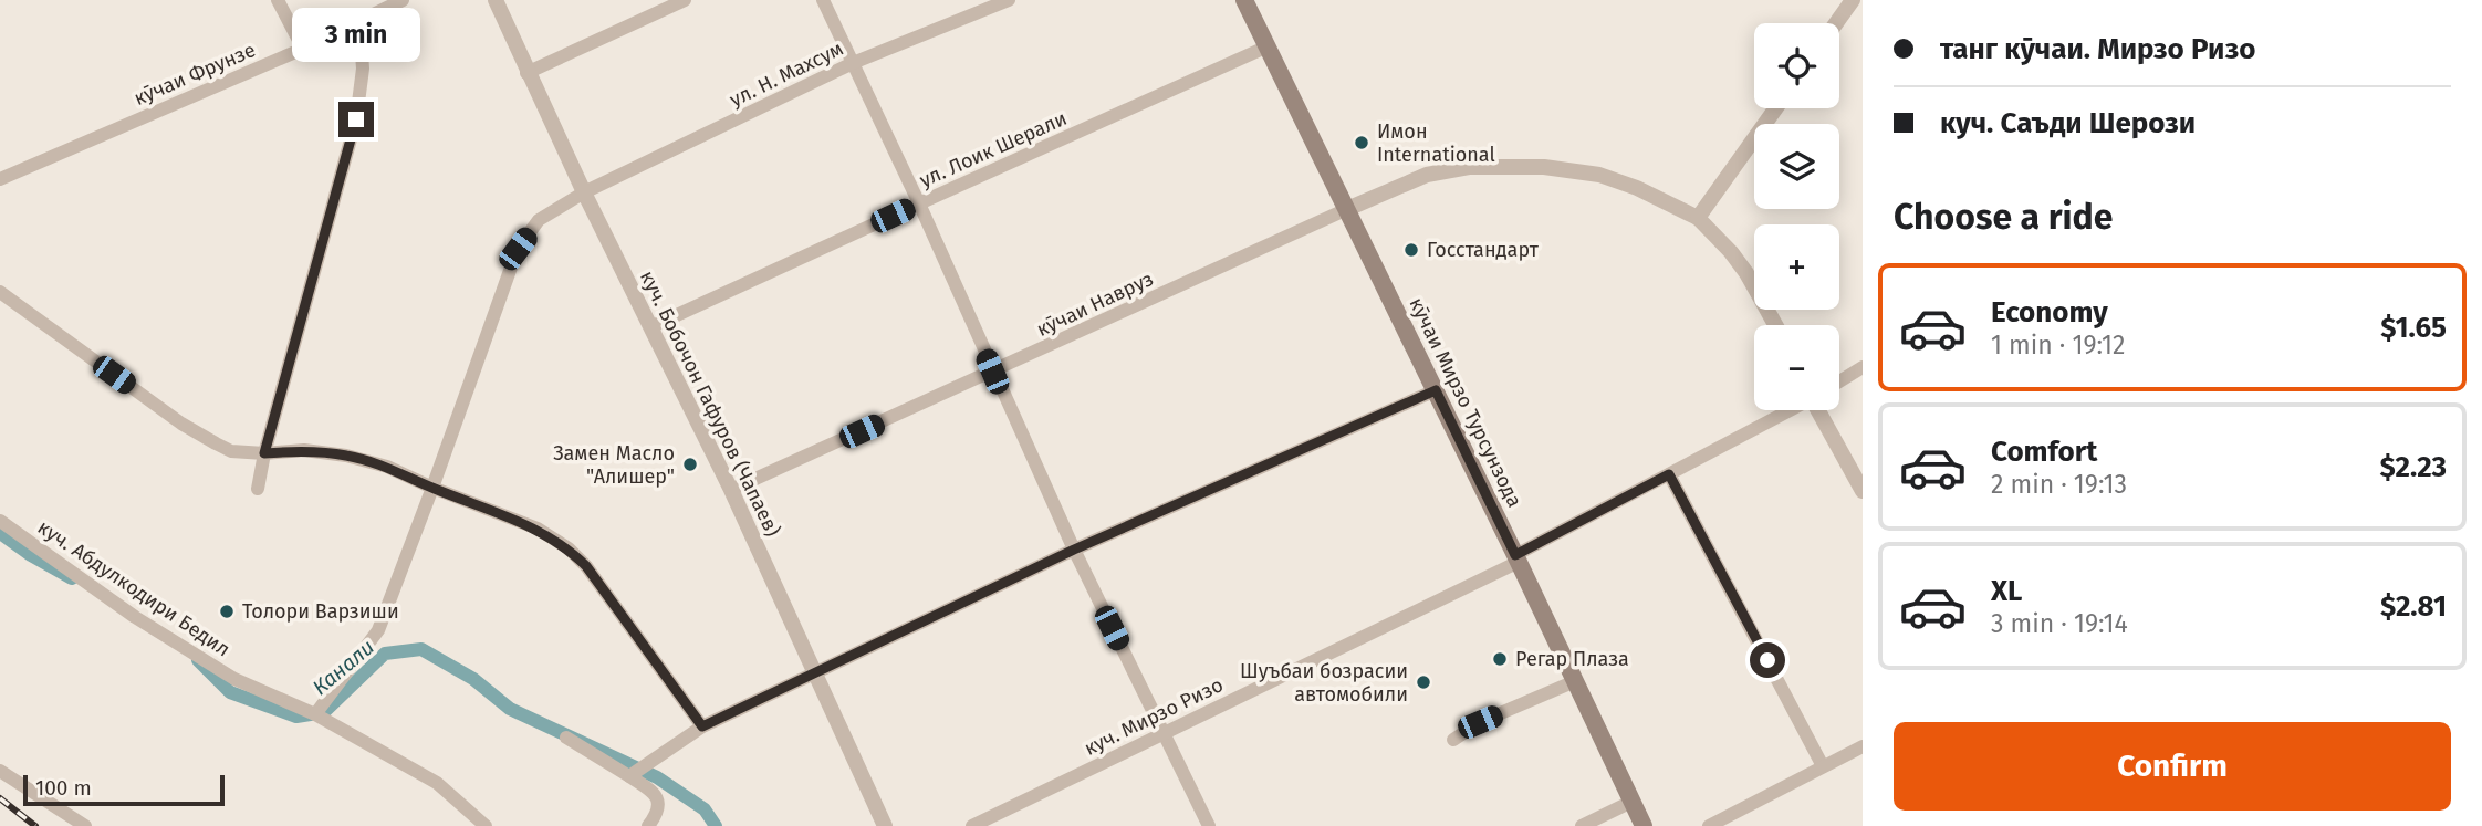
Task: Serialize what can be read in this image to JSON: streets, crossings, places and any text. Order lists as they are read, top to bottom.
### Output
{
  "streets": {
    "main road": ["кӯчаи Мирзо Турсунзода"],
    "street": [
      "кӯчаи Фрунзе",
      "ул. Н. Махсум",
      "ул. Лоик Шерали",
      "кӯчаи Навруз",
      "куч. Бобочон Гафуров (Чапаев)",
      "куч. Абдулкодири Бедил",
      "куч. Мирзо Ризо"
    ]
  },
  "crossings": [
    ["ул. Н. Махсум", "куч. Бобочон Гафуров (Чапаев)"],
    ["ул. Н. Махсум", "куч. Абдулкодири Бедил"],
    ["ул. Лоик Шерали", "кӯчаи Мирзо Турсунзода"],
    ["ул. Лоик Шерали", "куч. Бобочон Гафуров (Чапаев)"],
    ["кӯчаи Навруз", "кӯчаи Мирзо Турсунзода"],
    ["кӯчаи Навруз", "куч. Бобочон Гафуров (Чапаев)"],
    ["кӯчаи Мирзо Турсунзода", "куч. Мирзо Ризо"]
  ],
  "water": ["Канали"],
  "places": [
    "Имон International",
    "Госстандарт",
    "Замен Масло \"Алишер\"",
    "Толори Варзиши",
    "Регар Плаза",
    "Шуъбаи бозрасии автомобили"
  ],
  "scale_bar": "100 m",
  "page": {
    "banner": ["танг кӯчаи. Мирзо Ризо", "куч. Саъди Шерози"],
    "bubble": "3 min",
    "map_buttons": ["+", "−"],
    "heading": "Choose a ride",
    "list": [
      {
        "name": "Economy",
        "note": "1 min · 19:12",
        "value": "$1.65"
      },
      {
        "name": "Comfort",
        "note": "2 min · 19:13",
        "value": "$2.23"
      },
      {
        "name": "XL",
        "note": "3 min · 19:14",
        "value": "$2.81"
      }
    ],
    "buttons": "Confirm",
    "scale": "100 m"
  }
}
